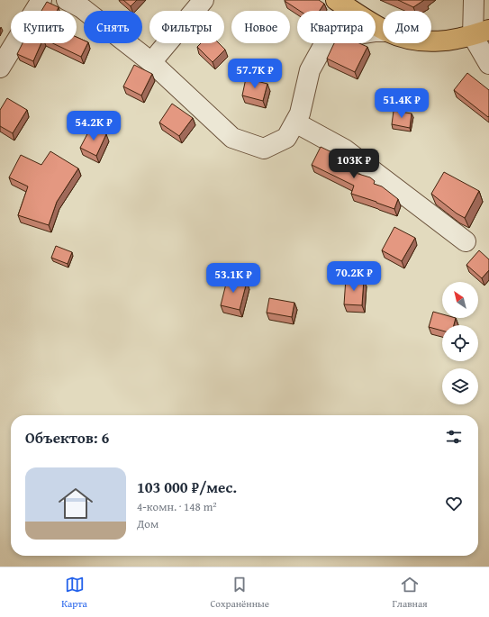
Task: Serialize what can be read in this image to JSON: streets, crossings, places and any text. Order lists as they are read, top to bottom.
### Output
{
  "north": "top left",
  "page": {
    "chip": [
      "Купить",
      "Снять",
      "Фильтры",
      "Новое",
      "Квартира",
      "Дом"
    ],
    "price": [
      "57.7K ₽",
      "51.4K ₽",
      "54.2K ₽",
      "103K ₽",
      "70.2K ₽",
      "53.1K ₽"
    ],
    "heading": "Объектов: 6",
    "list": [
      {
        "name": "103 000 ₽/мес.",
        "note": "4-комн. · 148 m² · Дом"
      }
    ],
    "tabs": ["Карта", "Сохранённые", "Главная"]
  }
}
